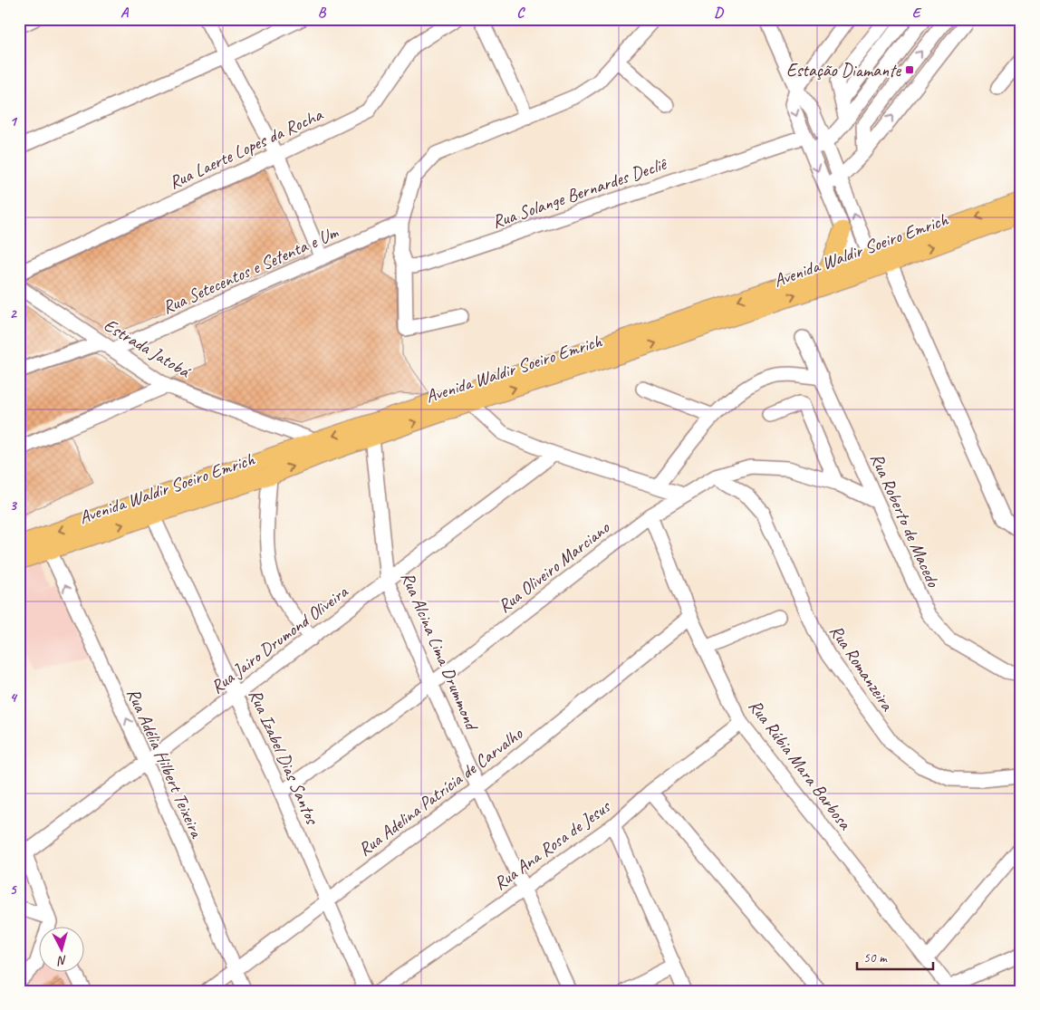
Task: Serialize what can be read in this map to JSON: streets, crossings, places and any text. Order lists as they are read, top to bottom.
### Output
{
  "streets": {
    "main road": ["Avenida Waldir Soeiro Emrich"],
    "street": [
      "Rua Laerte Lopes da Rocha",
      "Rua Solange Bernardes Decliê",
      "Rua Setecentos e Setenta e Um",
      "Estrada Jatobá",
      "Rua Roberto de Macedo",
      "Rua Oliveiro Marciano",
      "Rua Jairo Drumond Oliveira",
      "Rua Alcina Lima Drummond",
      "Rua Romanzeira",
      "Rua Izabel Dias Santos",
      "Rua Adélia Hilbert Teixeira",
      "Rua Rúbia Mara Barbosa",
      "Rua Adelina Patrícia de Carvalho",
      "Rua Ana Rosa de Jesus"
    ]
  },
  "crossings": [
    ["Avenida Waldir Soeiro Emrich", "Estrada Jatobá"],
    ["Avenida Waldir Soeiro Emrich", "Rua Alcina Lima Drummond"],
    ["Avenida Waldir Soeiro Emrich", "Rua Izabel Dias Santos"],
    ["Avenida Waldir Soeiro Emrich", "Rua Adélia Hilbert Teixeira"],
    ["Rua Setecentos e Setenta e Um", "Estrada Jatobá"],
    ["Rua Roberto de Macedo", "Rua Oliveiro Marciano"],
    ["Rua Oliveiro Marciano", "Rua Alcina Lima Drummond"],
    ["Rua Oliveiro Marciano", "Rua Romanzeira"],
    ["Rua Oliveiro Marciano", "Rua Izabel Dias Santos"],
    ["Rua Oliveiro Marciano", "Rua Rúbia Mara Barbosa"],
    ["Rua Jairo Drumond Oliveira", "Rua Alcina Lima Drummond"],
    ["Rua Jairo Drumond Oliveira", "Rua Izabel Dias Santos"],
    ["Rua Jairo Drumond Oliveira", "Rua Adélia Hilbert Teixeira"],
    ["Rua Alcina Lima Drummond", "Rua Adelina Patrícia de Carvalho"],
    ["Rua Alcina Lima Drummond", "Rua Ana Rosa de Jesus"],
    ["Rua Izabel Dias Santos", "Rua Adelina Patrícia de Carvalho"],
    ["Rua Adélia Hilbert Teixeira", "Rua Adelina Patrícia de Carvalho"],
    ["Rua Rúbia Mara Barbosa", "Rua Adelina Patrícia de Carvalho"],
    ["Rua Rúbia Mara Barbosa", "Rua Ana Rosa de Jesus"]
  ],
  "one_way": ["Rua Adélia Hilbert Teixeira"],
  "places": {
    "transit": ["Estação Diamante"]
  },
  "scale_bar": "50 m",
  "north": "bottom",
  "grid": {
    "columns": [
      "A",
      "B",
      "C",
      "D",
      "E"
    ],
    "rows": [
      "1",
      "2",
      "3",
      "4",
      "5"
    ]
  }
}
